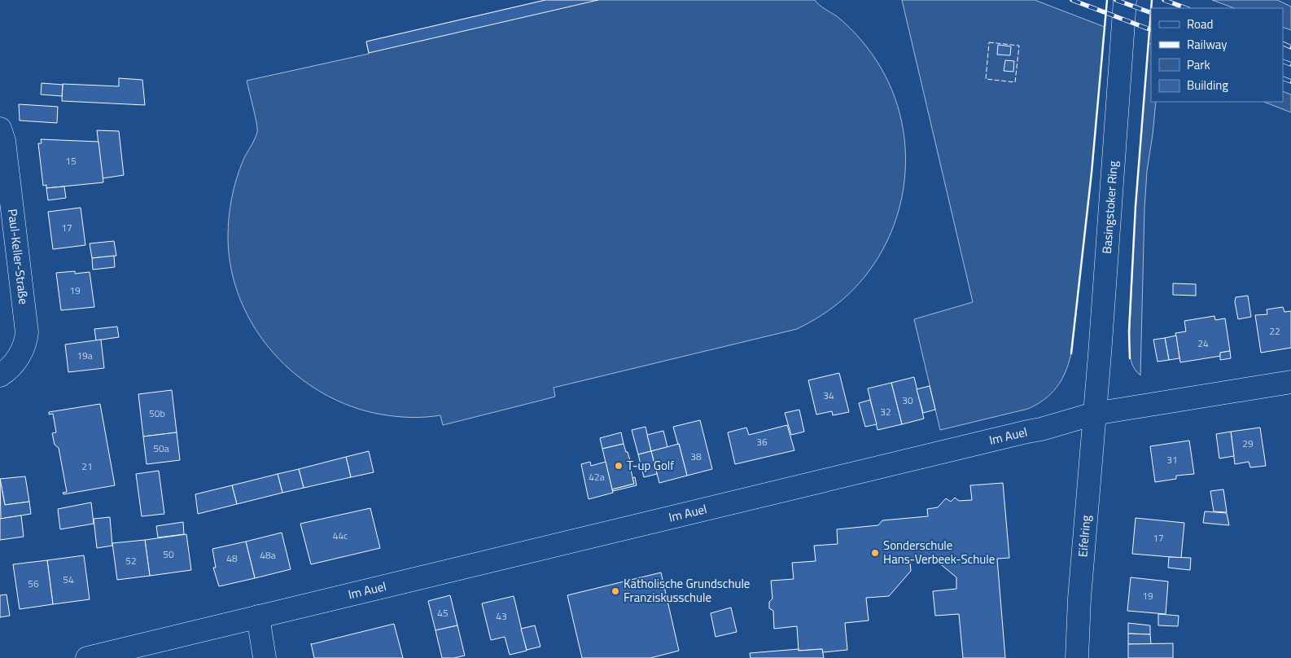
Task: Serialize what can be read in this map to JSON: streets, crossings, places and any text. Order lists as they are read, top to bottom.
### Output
{
  "streets": {
    "street": [
      "Basingstoker Ring",
      "Paul-Keller-Straße",
      "Im Auel",
      "Eifelring"
    ]
  },
  "crossings": [
    ["Basingstoker Ring", "Im Auel"],
    ["Basingstoker Ring", "Eifelring"],
    ["Im Auel", "Eifelring"]
  ],
  "places": ["T-up Golf", "Sonderschule Hans-Verbeek-Schule", "Katholische Grundschule Franziskusschule"],
  "house_numbers": [
    "15",
    "17",
    "19",
    "22",
    "24",
    "19a",
    "34",
    "30",
    "32",
    "50b",
    "36",
    "29",
    "50a",
    "38",
    "31",
    "21",
    "42a",
    "44c",
    "17",
    "50",
    "48a",
    "48",
    "52",
    "54",
    "56",
    "19",
    "45",
    "43"
  ],
  "legend": [
    "Road",
    "Railway",
    "Park",
    "Building"
  ]
}
